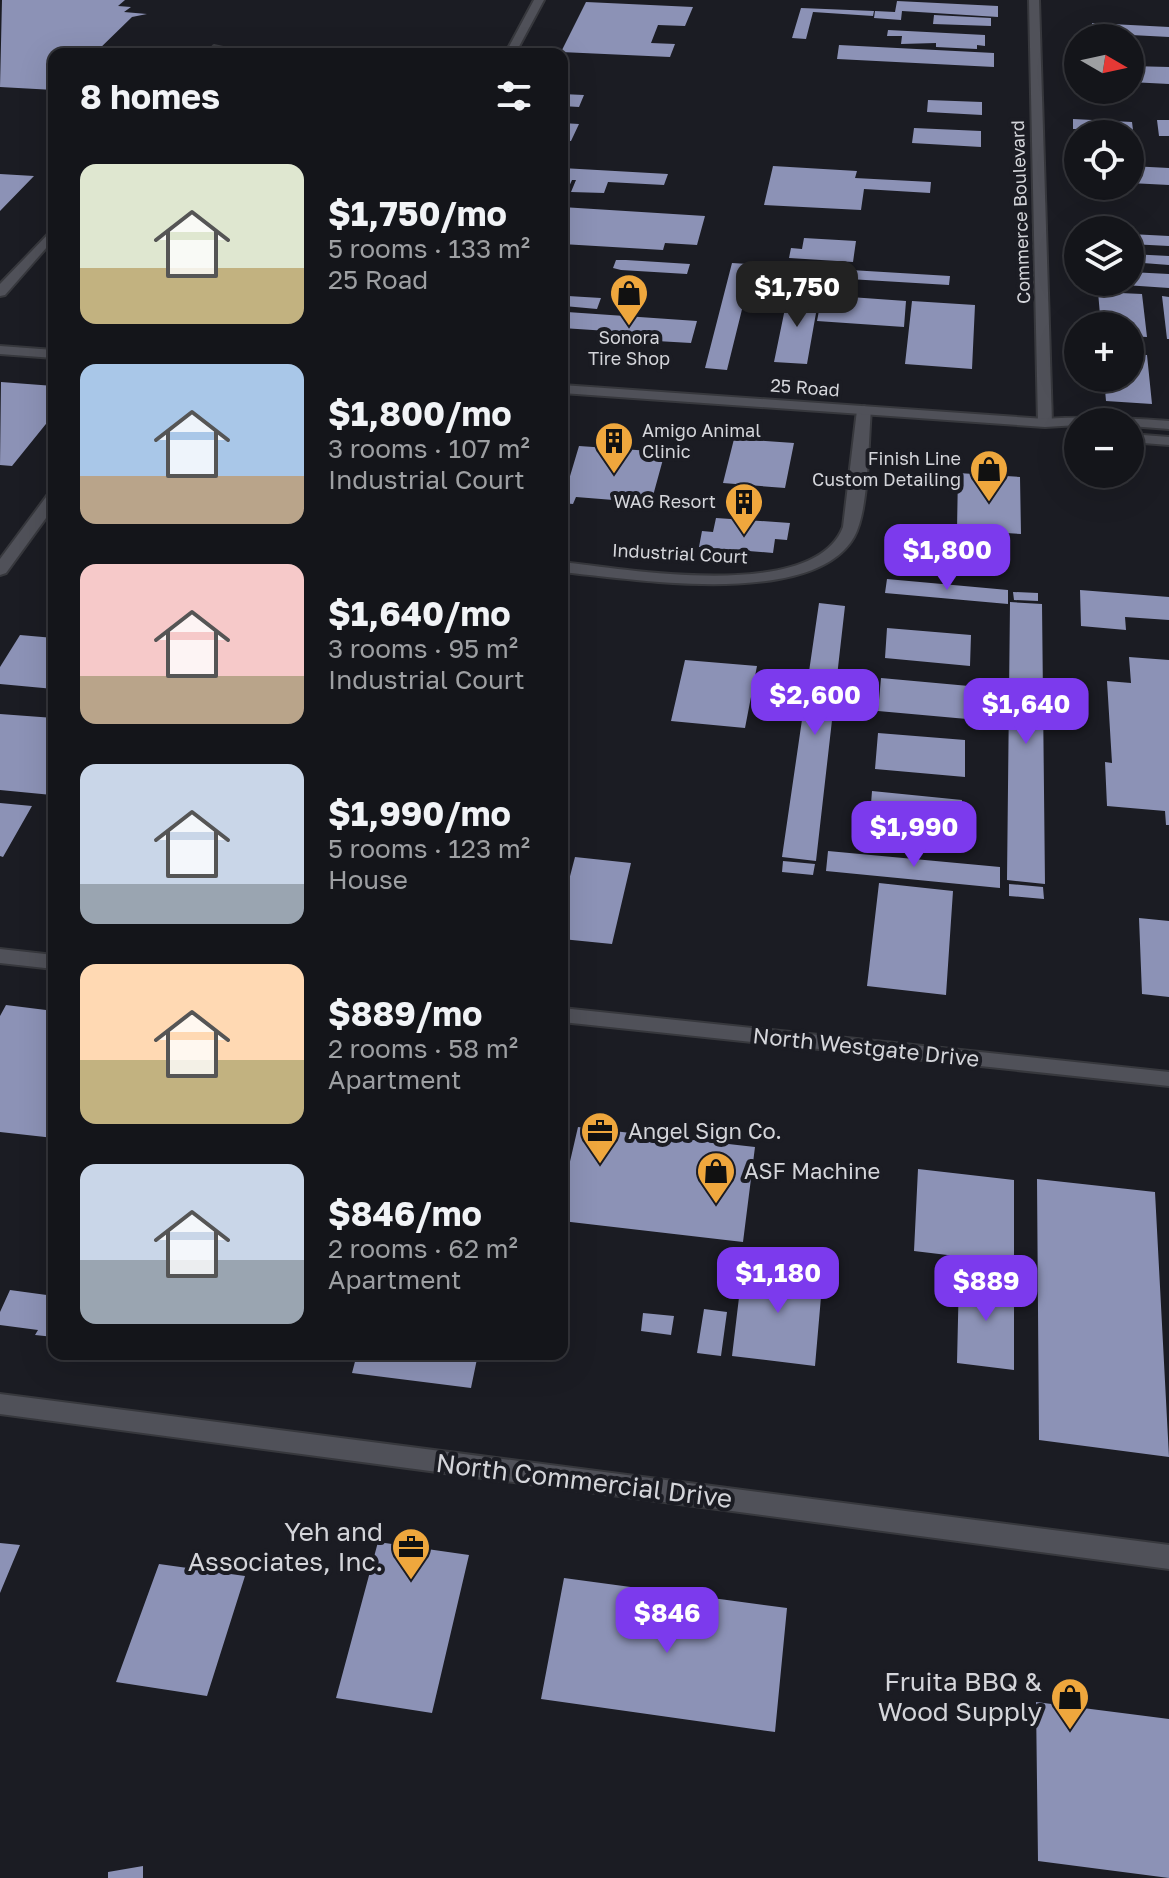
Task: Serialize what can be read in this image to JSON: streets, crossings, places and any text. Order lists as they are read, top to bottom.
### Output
{
  "streets": {
    "street": [
      "Commerce Boulevard",
      "25 Road",
      "Industrial Court",
      "North Westgate Drive",
      "North Commercial Drive"
    ]
  },
  "crossings": [
    ["Commerce Boulevard", "25 Road"],
    ["25 Road", "Industrial Court"]
  ],
  "places": {
    "shop": [
      "Sonora Tire Shop",
      "Finish Line Custom Detailing",
      "ASF Machine",
      "Fruita BBQ & Wood Supply"
    ],
    "building": ["Amigo Animal Clinic", "WAG Resort"],
    "office": ["Angel Sign Co.", "Yeh and Associates, Inc."]
  },
  "north": "right",
  "page": {
    "map_buttons": ["+", "−"],
    "heading": "8 homes",
    "list": [
      {
        "name": "$1,750/mo",
        "note": "5 rooms · 133 m² · 25 Road"
      },
      {
        "name": "$1,800/mo",
        "note": "3 rooms · 107 m² · Industrial Court"
      },
      {
        "name": "$1,640/mo",
        "note": "3 rooms · 95 m² · Industrial Court"
      },
      {
        "name": "$1,990/mo",
        "note": "5 rooms · 123 m² · House"
      },
      {
        "name": "$889/mo",
        "note": "2 rooms · 58 m² · Apartment"
      },
      {
        "name": "$846/mo",
        "note": "2 rooms · 62 m² · Apartment"
      }
    ],
    "price": [
      "$1,750",
      "$1,800",
      "$2,600",
      "$1,640",
      "$1,990",
      "$1,180",
      "$889",
      "$846"
    ]
  }
}
